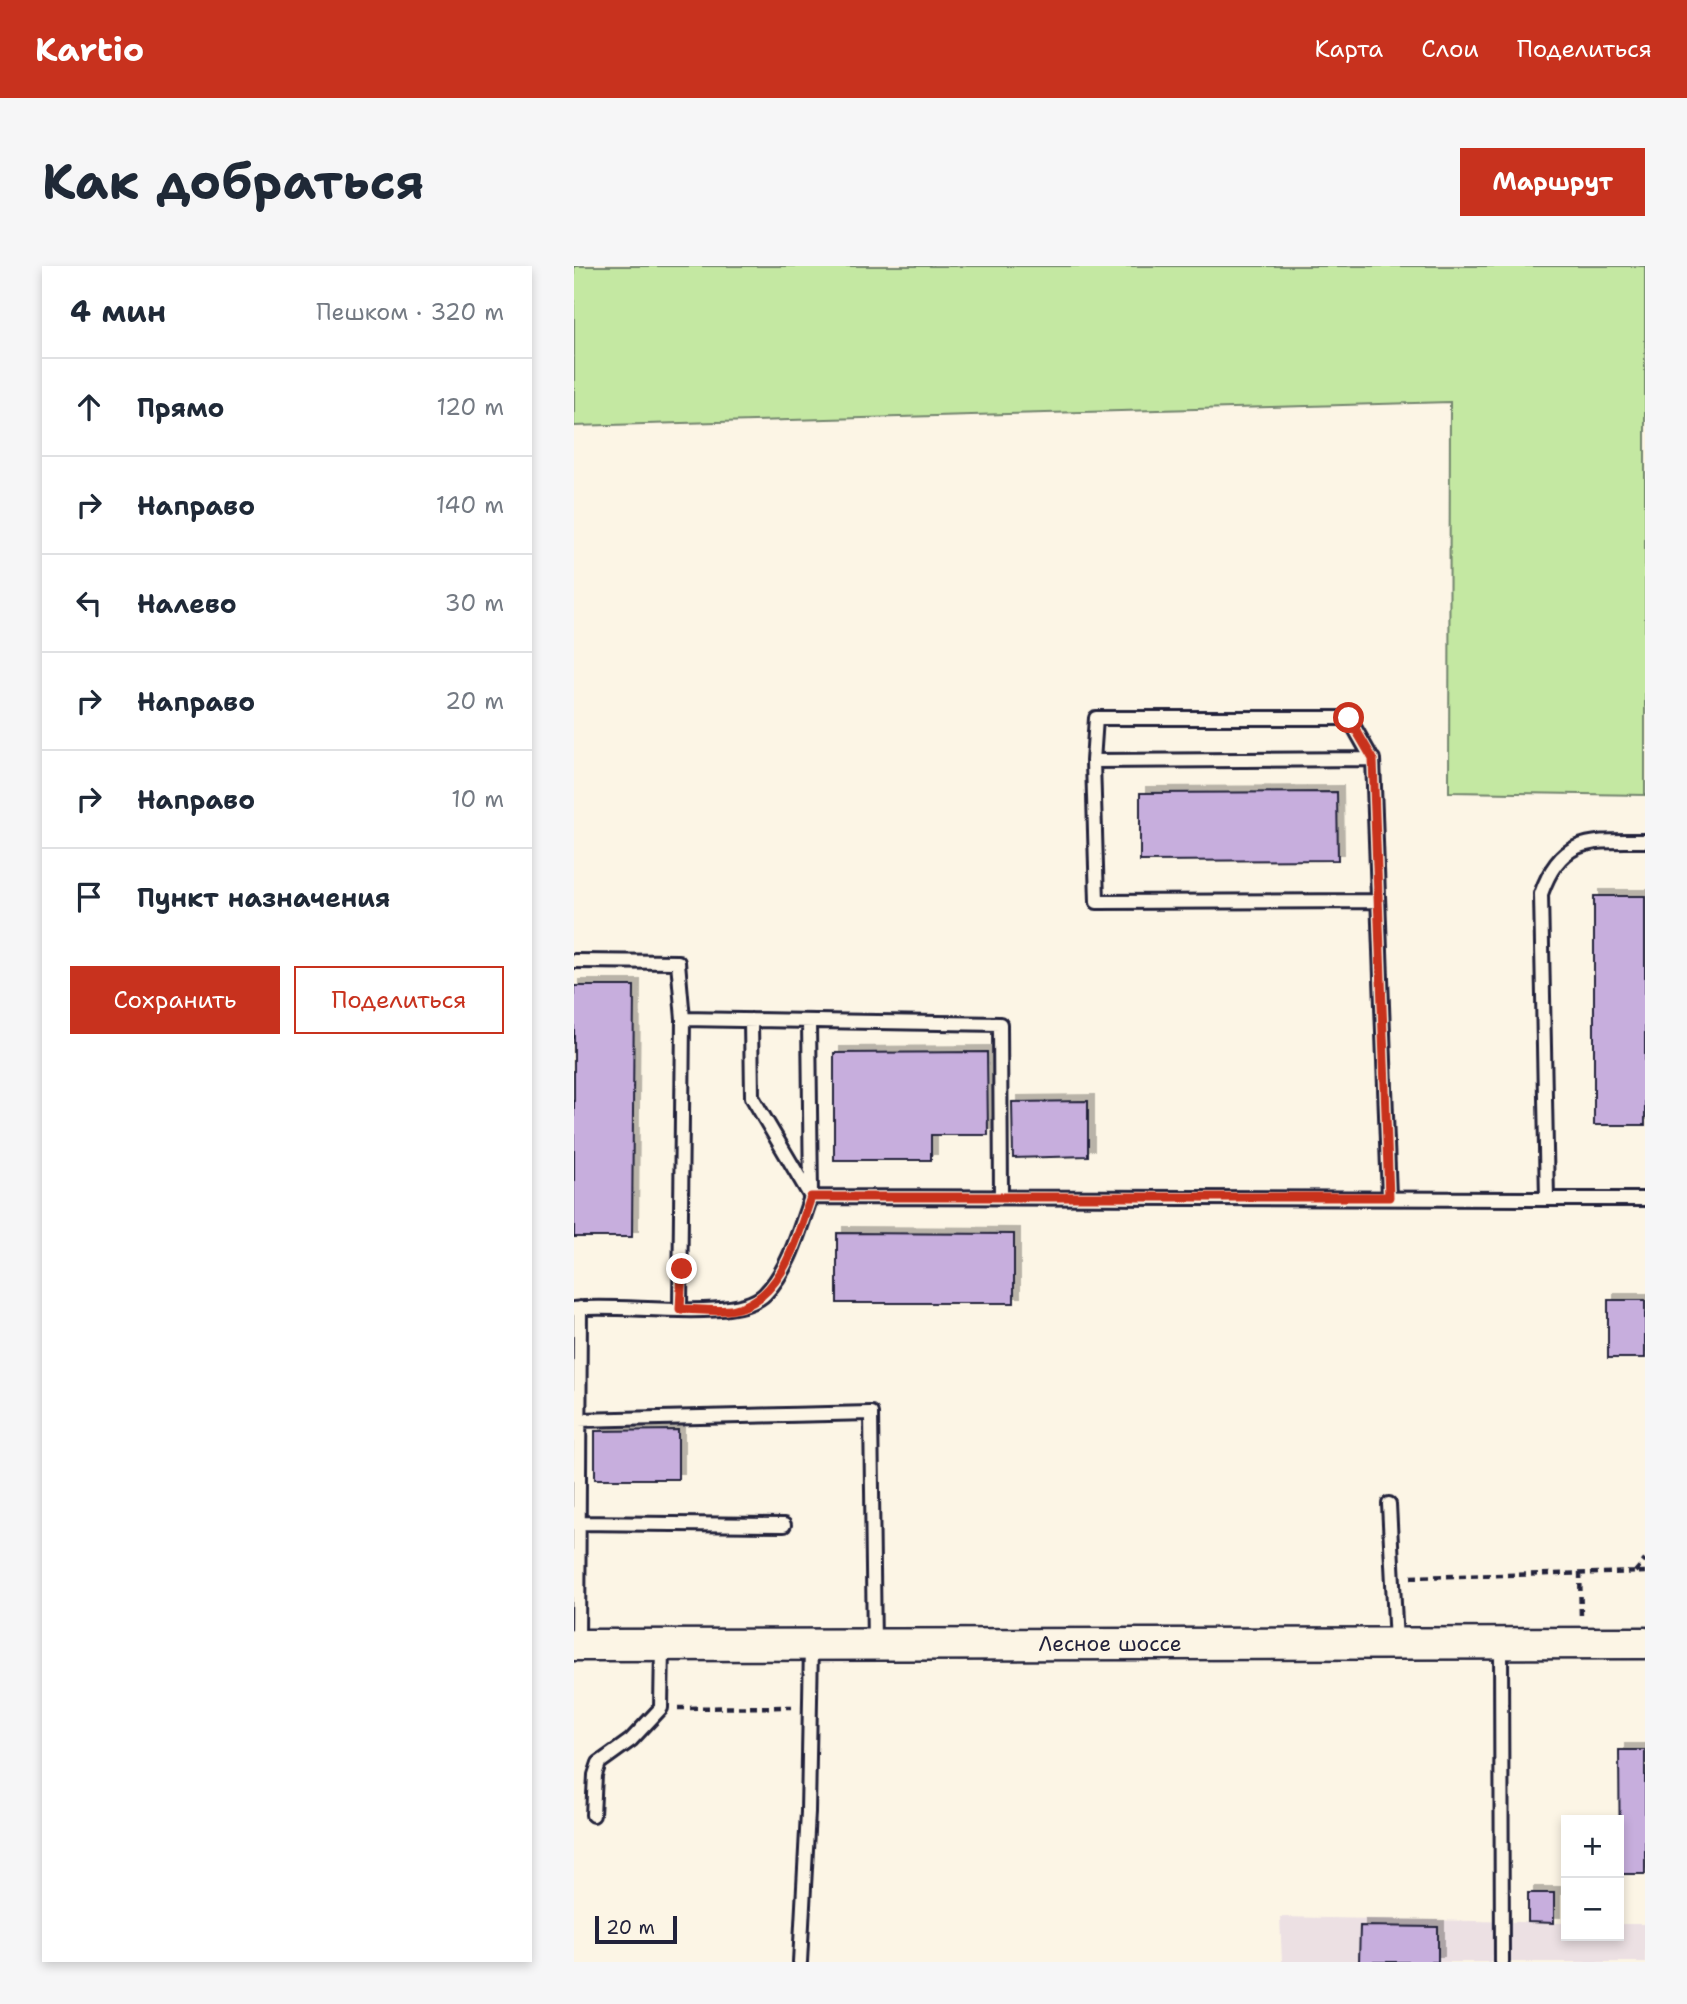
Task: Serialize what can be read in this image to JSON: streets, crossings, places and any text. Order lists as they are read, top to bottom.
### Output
{
  "streets": {
    "street": ["Лесное шоссе"]
  },
  "scale_bar": "20 m",
  "page": {
    "header": "Kartio",
    "nav": ["Карта", "Слои", "Поделиться"],
    "buttons": [
      "Маршрут",
      ["Сохранить", "Поделиться"]
    ],
    "title": "Как добраться",
    "heading": ["4 мин", "Пешком · 320 m"],
    "list": [
      ["Прямо", "120 m"],
      ["Направо", "140 m"],
      ["Налево", "30 m"],
      ["Направо", "20 m"],
      ["Направо", "10 m"],
      "Пункт назначения"
    ],
    "map_buttons": ["+", "−"],
    "scale": "20 m"
  }
}
